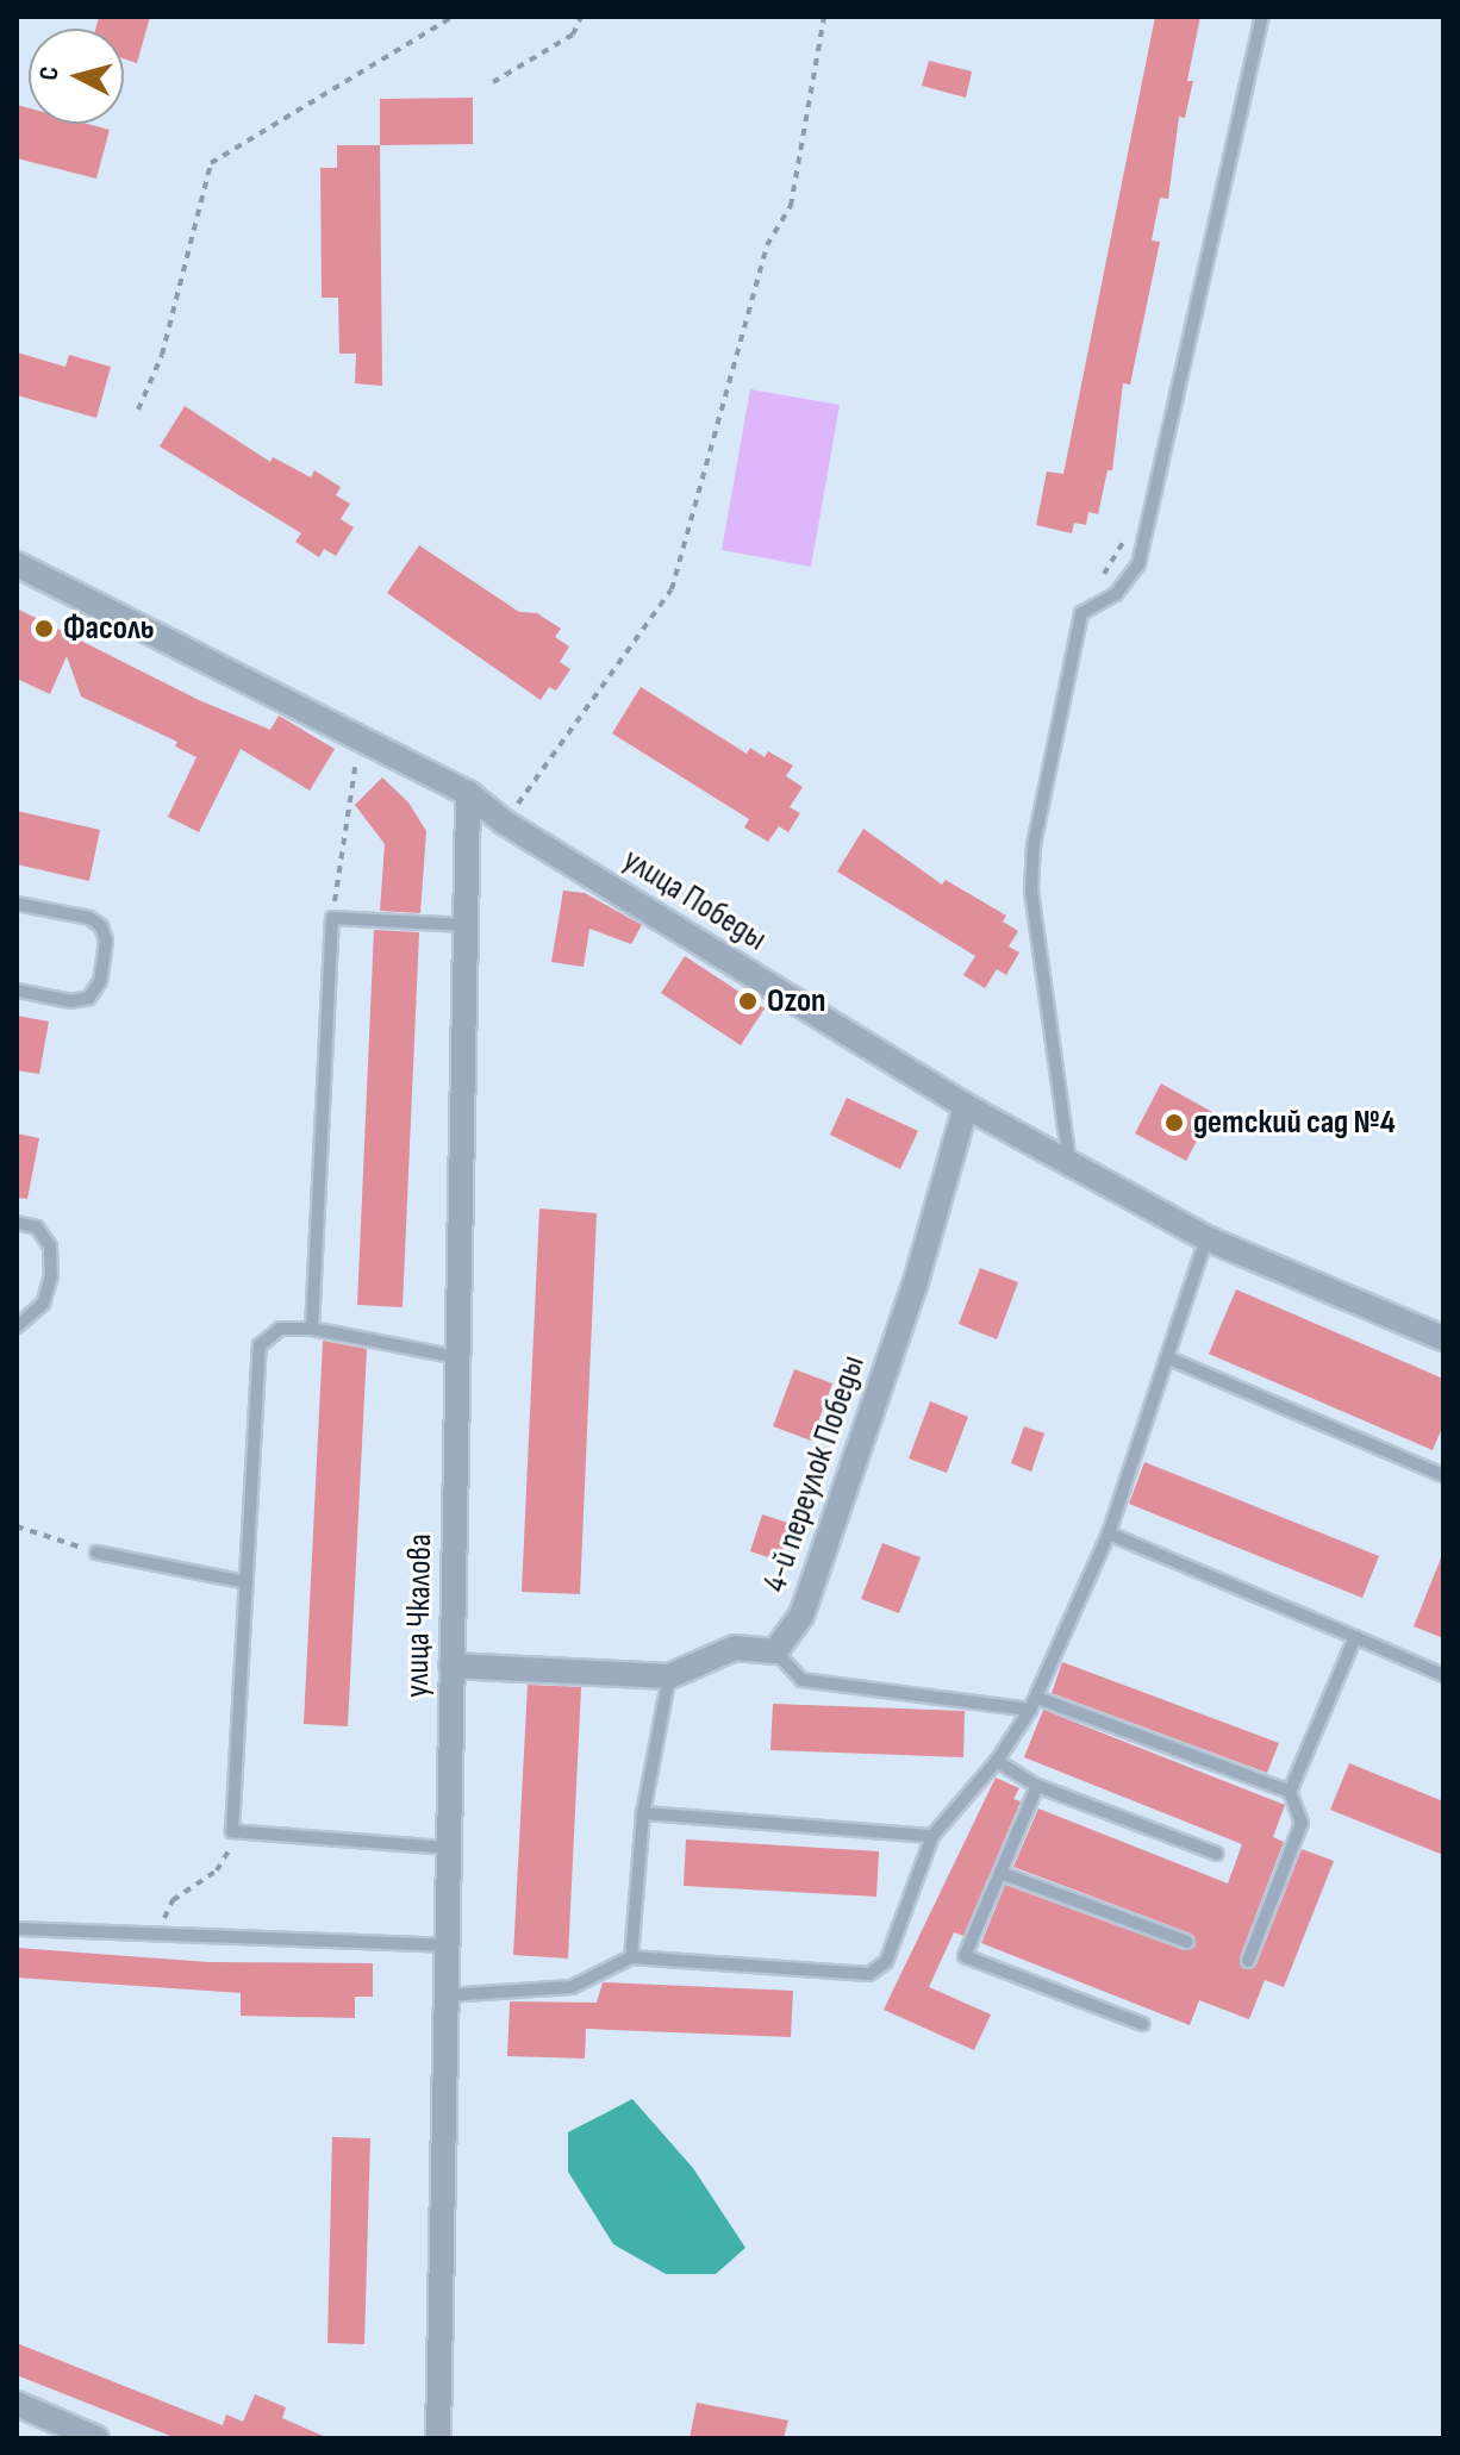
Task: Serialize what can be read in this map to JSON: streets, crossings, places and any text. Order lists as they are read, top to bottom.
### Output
{
  "streets": {
    "street": ["улица Победы", "4-й переулок Победы", "улица Чкалова"]
  },
  "crossings": [
    ["улица Победы", "4-й переулок Победы"],
    ["улица Победы", "улица Чкалова"]
  ],
  "places": ["Фасоль", "Ozon", "детский сад №4"],
  "north": "left"
}
